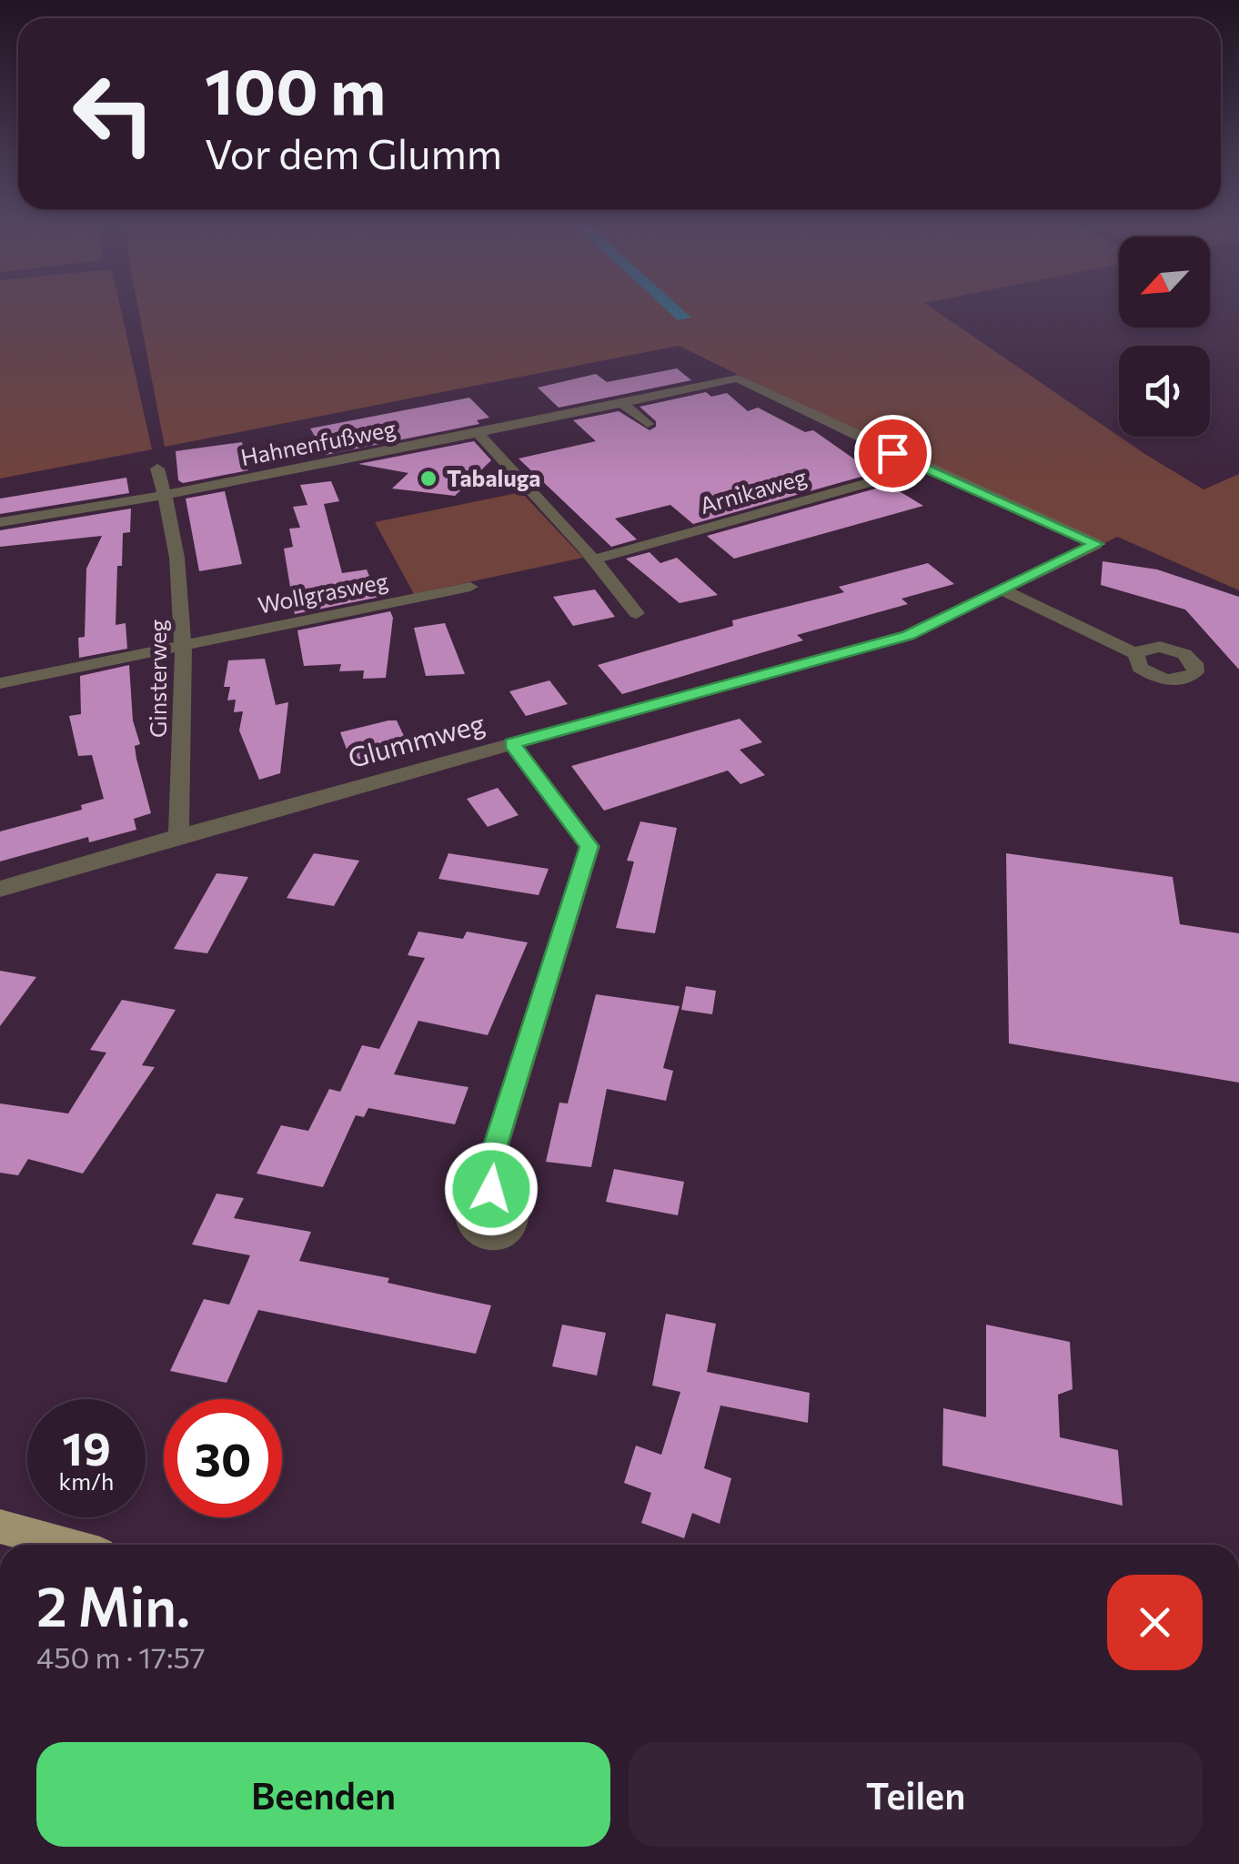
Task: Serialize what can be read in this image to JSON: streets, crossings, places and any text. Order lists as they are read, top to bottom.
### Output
{
  "streets": {
    "street": [
      "Hahnenfußweg",
      "Arnikaweg",
      "Wollgrasweg",
      "Ginsterweg",
      "Glummweg"
    ]
  },
  "crossings": [
    ["Hahnenfußweg", "Arnikaweg"],
    ["Hahnenfußweg", "Ginsterweg"],
    ["Hahnenfußweg", "Glummweg"],
    ["Arnikaweg", "Glummweg"],
    ["Wollgrasweg", "Ginsterweg"],
    ["Ginsterweg", "Glummweg"]
  ],
  "places": ["Tabaluga"],
  "north": "bottom left",
  "page": {
    "turn": ["100 m", "Vor dem Glumm"],
    "speed": "19 km/h",
    "limit": "30",
    "heading": ["2 Min.", "450 m · 17:57"],
    "buttons": ["Beenden", "Teilen"]
  }
}
